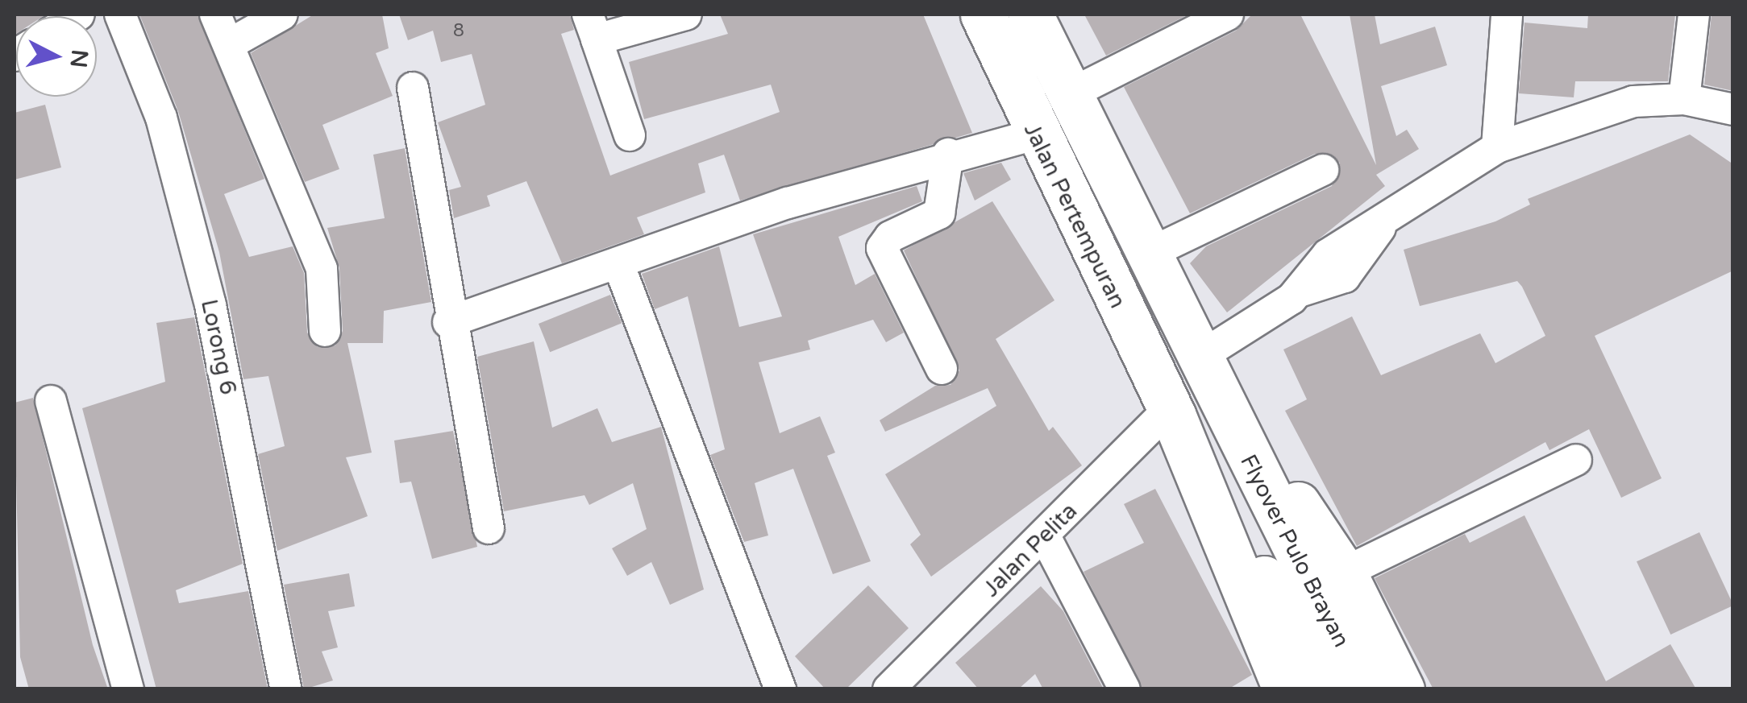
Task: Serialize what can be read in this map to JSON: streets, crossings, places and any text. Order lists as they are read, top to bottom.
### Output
{
  "streets": {
    "highway": ["Jalan Pertempuran", "Flyover Pulo Brayan"],
    "street": ["Lorong 6", "Jalan Pelita"]
  },
  "crossings": [
    ["Jalan Pertempuran", "Jalan Pelita"],
    ["Jalan Pertempuran", "Flyover Pulo Brayan"],
    ["Jalan Pelita", "Flyover Pulo Brayan"]
  ],
  "house_numbers": ["8"],
  "north": "right"
}
